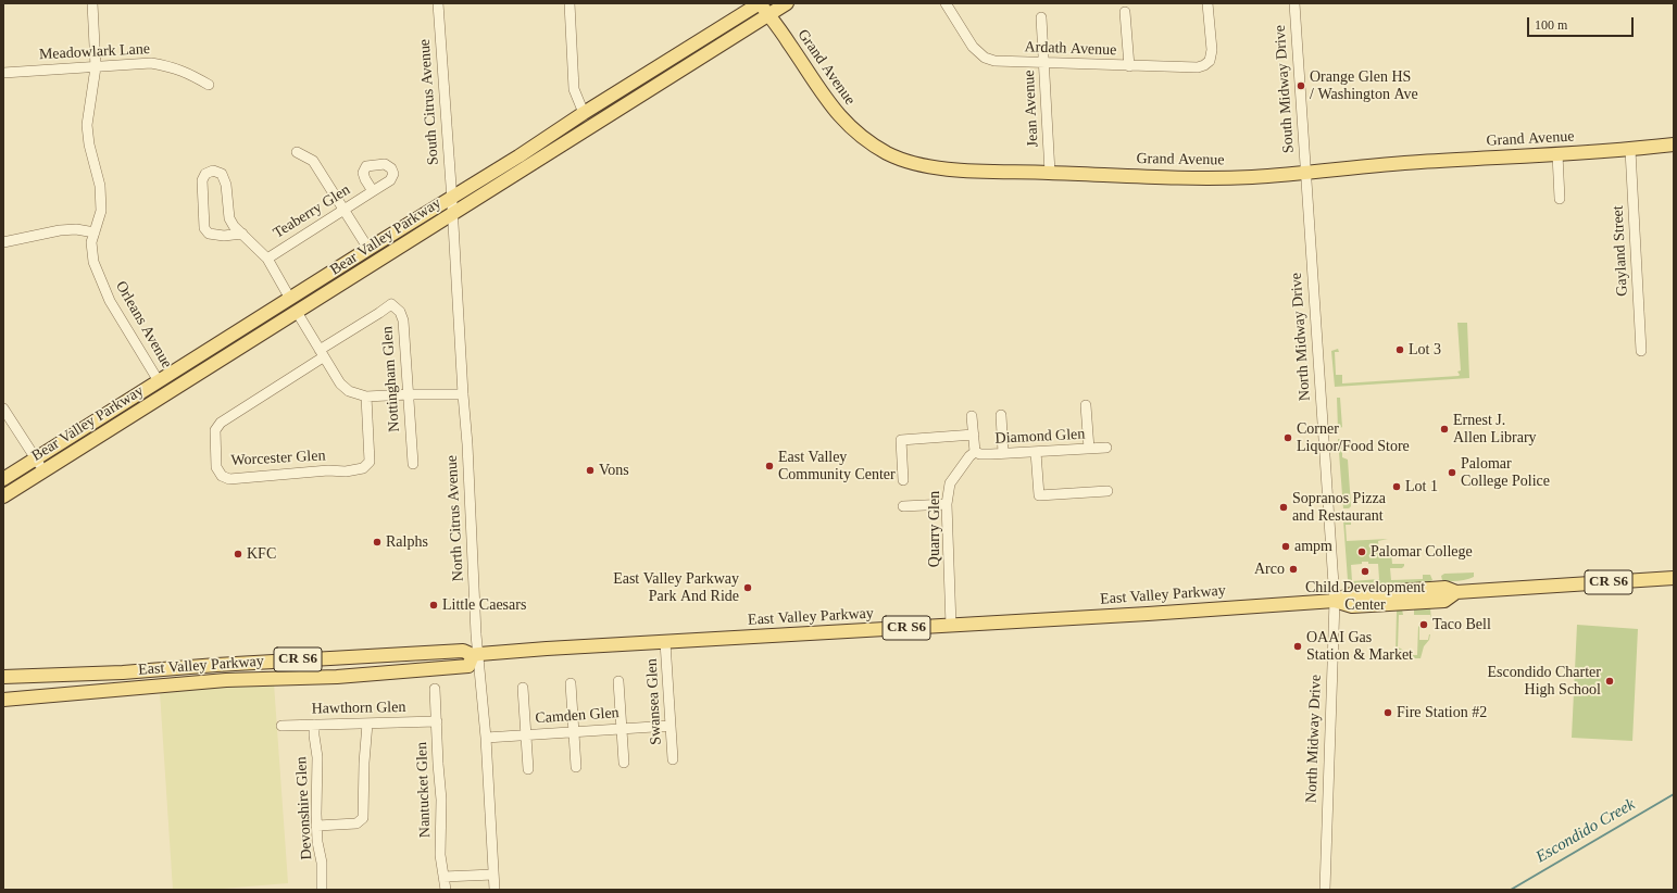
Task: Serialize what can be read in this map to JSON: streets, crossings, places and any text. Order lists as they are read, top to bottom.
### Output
{
  "streets": {
    "main road": [
      "Grand Avenue",
      "Bear Valley Parkway",
      "CR S6",
      "East Valley Parkway"
    ],
    "street": [
      "Ardath Avenue",
      "Meadowlark Lane",
      "South Midway Drive",
      "South Citrus Avenue",
      "Jean Avenue",
      "Teaberry Glen",
      "Gayland Street",
      "Orleans Avenue",
      "North Midway Drive",
      "Nottingham Glen",
      "Diamond Glen",
      "Worcester Glen",
      "North Citrus Avenue",
      "Quarry Glen",
      "Swansea Glen",
      "Hawthorn Glen",
      "Camden Glen",
      "Nantucket Glen",
      "Devonshire Glen"
    ]
  },
  "crossings": [
    ["Ardath Avenue", "Jean Avenue"],
    ["Meadowlark Lane", "Orleans Avenue"],
    ["Grand Avenue", "South Midway Drive"],
    ["Grand Avenue", "Jean Avenue"],
    ["Grand Avenue", "Bear Valley Parkway"],
    ["Grand Avenue", "Gayland Street"],
    ["Grand Avenue", "North Midway Drive"],
    ["South Midway Drive", "North Midway Drive"],
    ["South Citrus Avenue", "Bear Valley Parkway"],
    ["South Citrus Avenue", "North Citrus Avenue"],
    ["Bear Valley Parkway", "Orleans Avenue"],
    ["Bear Valley Parkway", "North Citrus Avenue"],
    ["North Midway Drive", "East Valley Parkway"],
    ["Nottingham Glen", "Worcester Glen"],
    ["Diamond Glen", "Quarry Glen"],
    ["North Citrus Avenue", "East Valley Parkway"],
    ["North Citrus Avenue", "Camden Glen"],
    ["Quarry Glen", "East Valley Parkway"],
    ["East Valley Parkway", "Swansea Glen"],
    ["Swansea Glen", "Camden Glen"],
    ["Hawthorn Glen", "Nantucket Glen"],
    ["Hawthorn Glen", "Devonshire Glen"]
  ],
  "water": ["Escondido Creek"],
  "places": [
    "Orange Glen HS / Washington Ave",
    "Lot 3",
    "Ernest J. Allen Library",
    "Corner Liquor/Food Store",
    "East Valley Community Center",
    "Vons",
    "Palomar College Police",
    "Lot 1",
    "Sopranos Pizza and Restaurant",
    "Ralphs",
    "ampm",
    "Palomar College",
    "KFC",
    "Arco",
    "Child Development Center",
    "East Valley Parkway Park And Ride",
    "Little Caesars",
    "Taco Bell",
    "OAAI Gas Station & Market",
    "Escondido Charter High School",
    "Fire Station #2"
  ],
  "scale_bar": "100 m"
}
